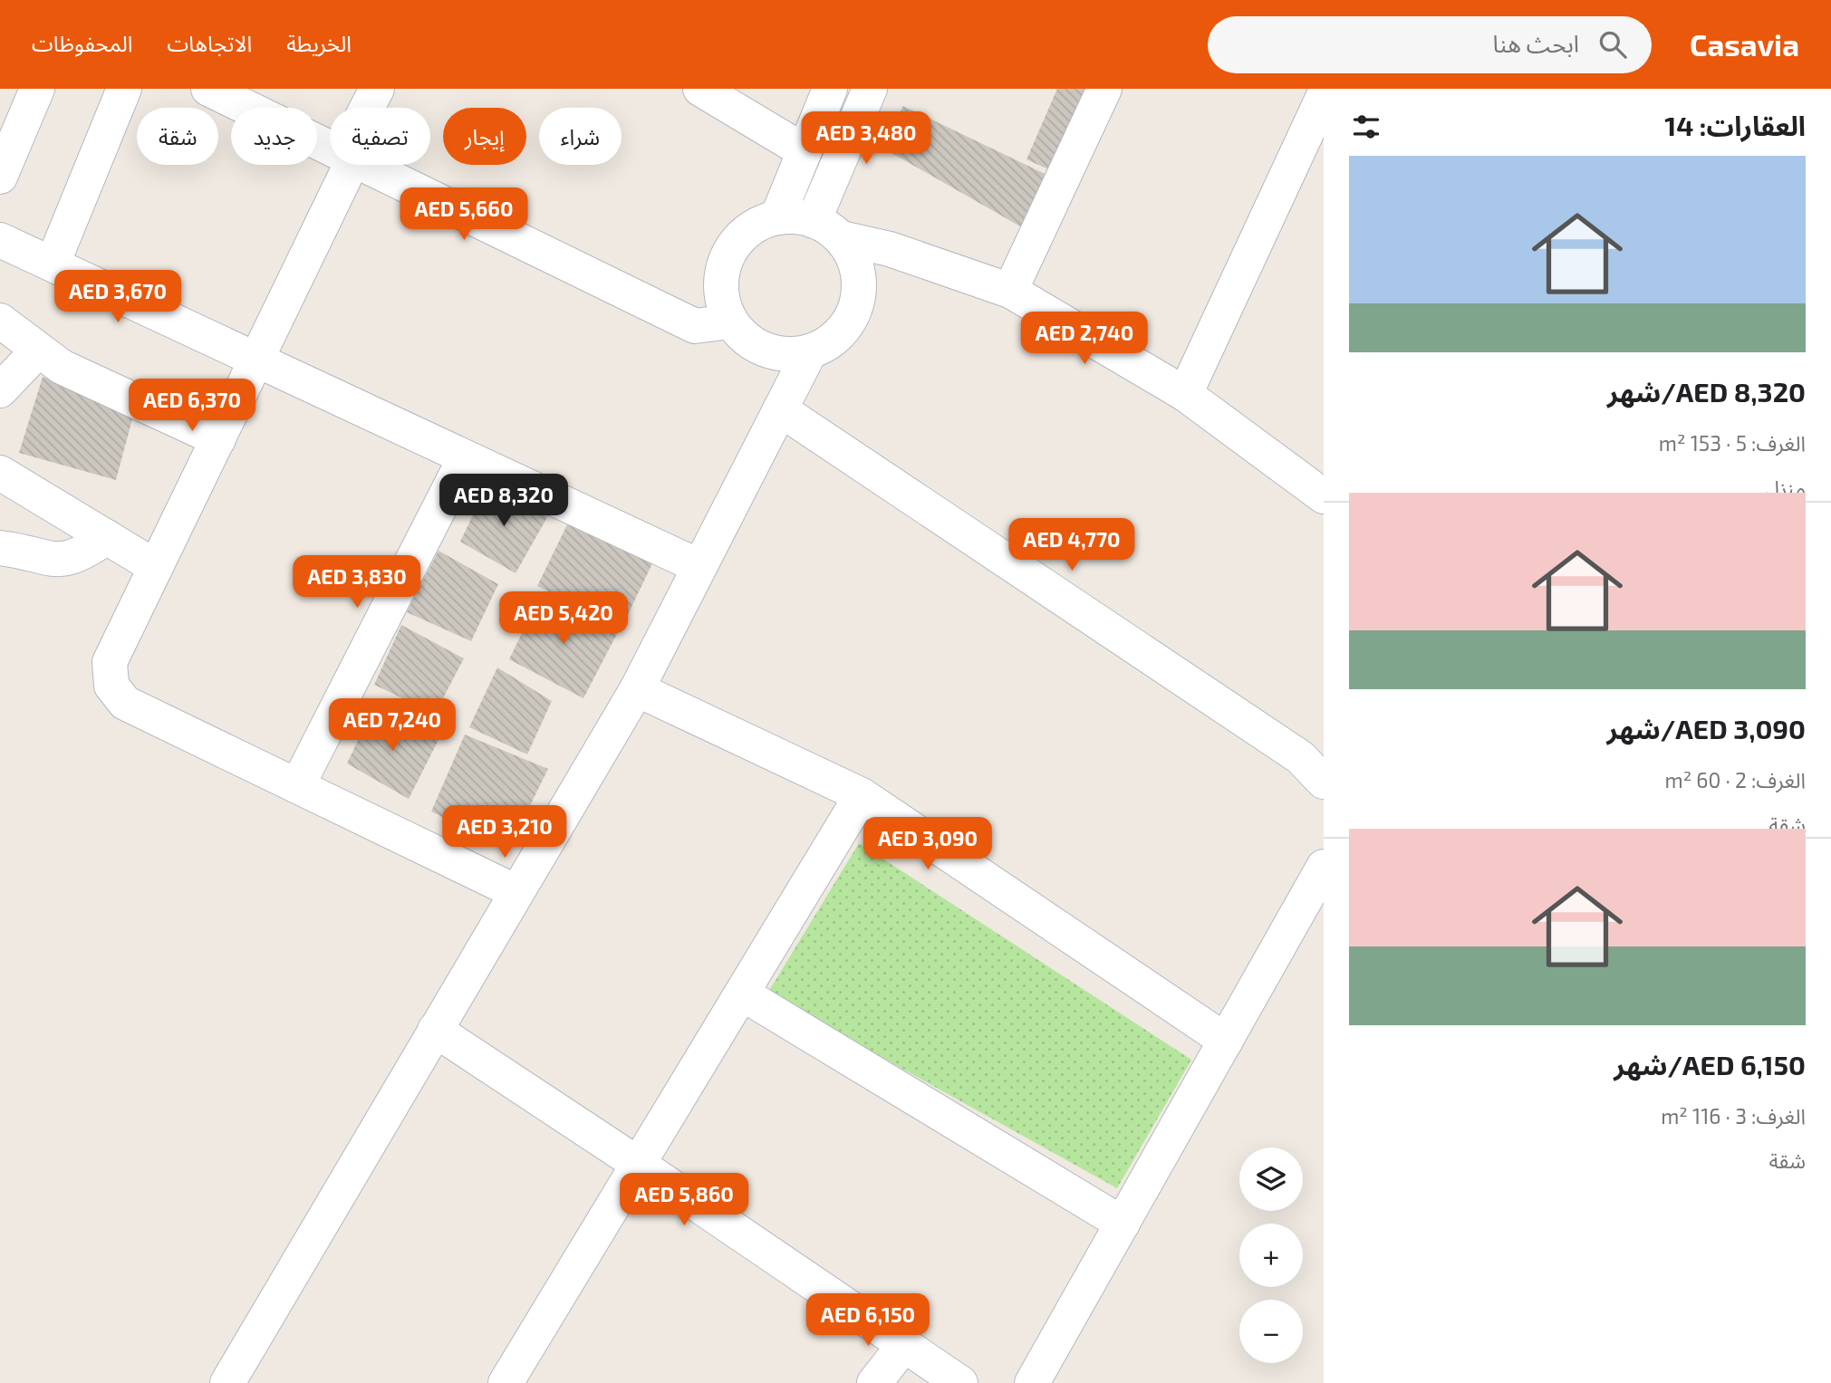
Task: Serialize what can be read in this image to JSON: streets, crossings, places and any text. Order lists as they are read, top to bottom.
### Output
{
  "page": {
    "header": "Casavia",
    "search": "ابحث هنا",
    "nav": ["الخريطة", "الاتجاهات", "المحفوظات"],
    "heading": "العقارات: 14",
    "chip": [
      "شراء",
      "إيجار",
      "تصفية",
      "جديد",
      "شقة"
    ],
    "price": [
      "AED 3,480",
      "AED 5,660",
      "AED 3,670",
      "AED 2,740",
      "AED 6,370",
      "AED 8,320",
      "AED 4,770",
      "AED 3,830",
      "AED 5,420",
      "AED 7,240",
      "AED 3,210",
      "AED 3,090",
      "AED 5,860",
      "AED 6,150"
    ],
    "list": [
      {
        "name": "AED 8,320/شهر",
        "note": "الغرف: 5 · 153 m² · منزل"
      },
      {
        "name": "AED 3,090/شهر",
        "note": "الغرف: 2 · 60 m² · شقة"
      },
      {
        "name": "AED 6,150/شهر",
        "note": "الغرف: 3 · 116 m² · شقة"
      }
    ],
    "map_buttons": ["+", "−"]
  }
}
